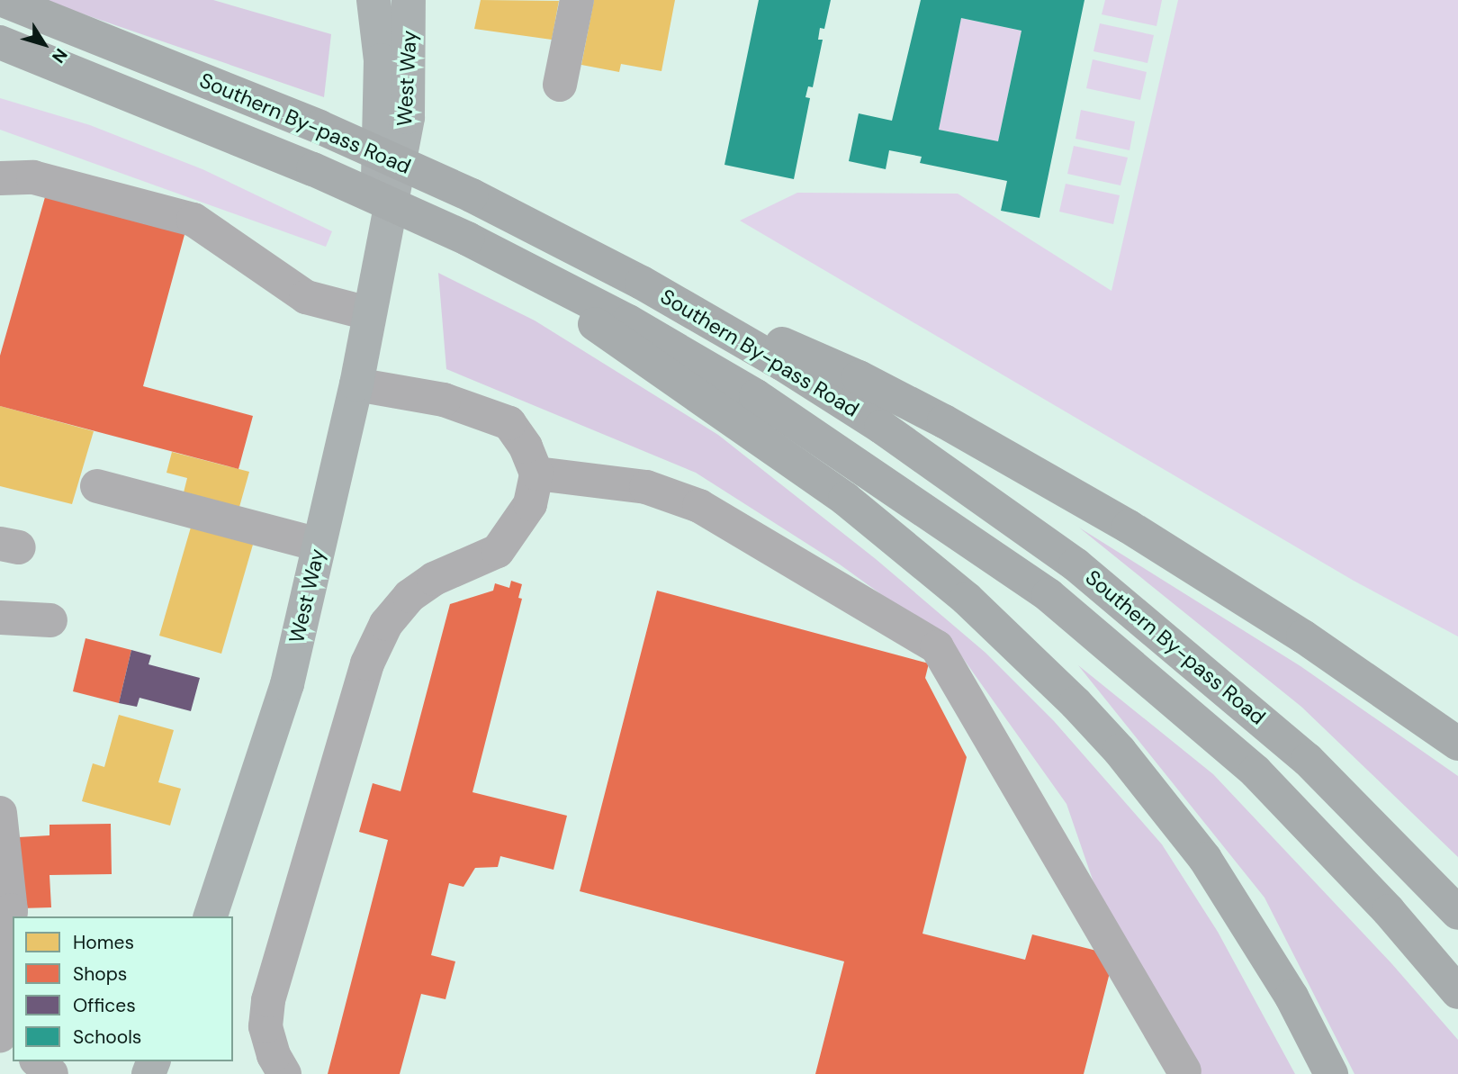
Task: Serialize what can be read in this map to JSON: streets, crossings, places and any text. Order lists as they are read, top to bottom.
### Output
{
  "streets": {
    "highway": ["Southern By-pass Road"],
    "main road": ["West Way"]
  },
  "legend": [
    "Homes",
    "Shops",
    "Offices",
    "Schools"
  ],
  "north": "bottom right"
}
